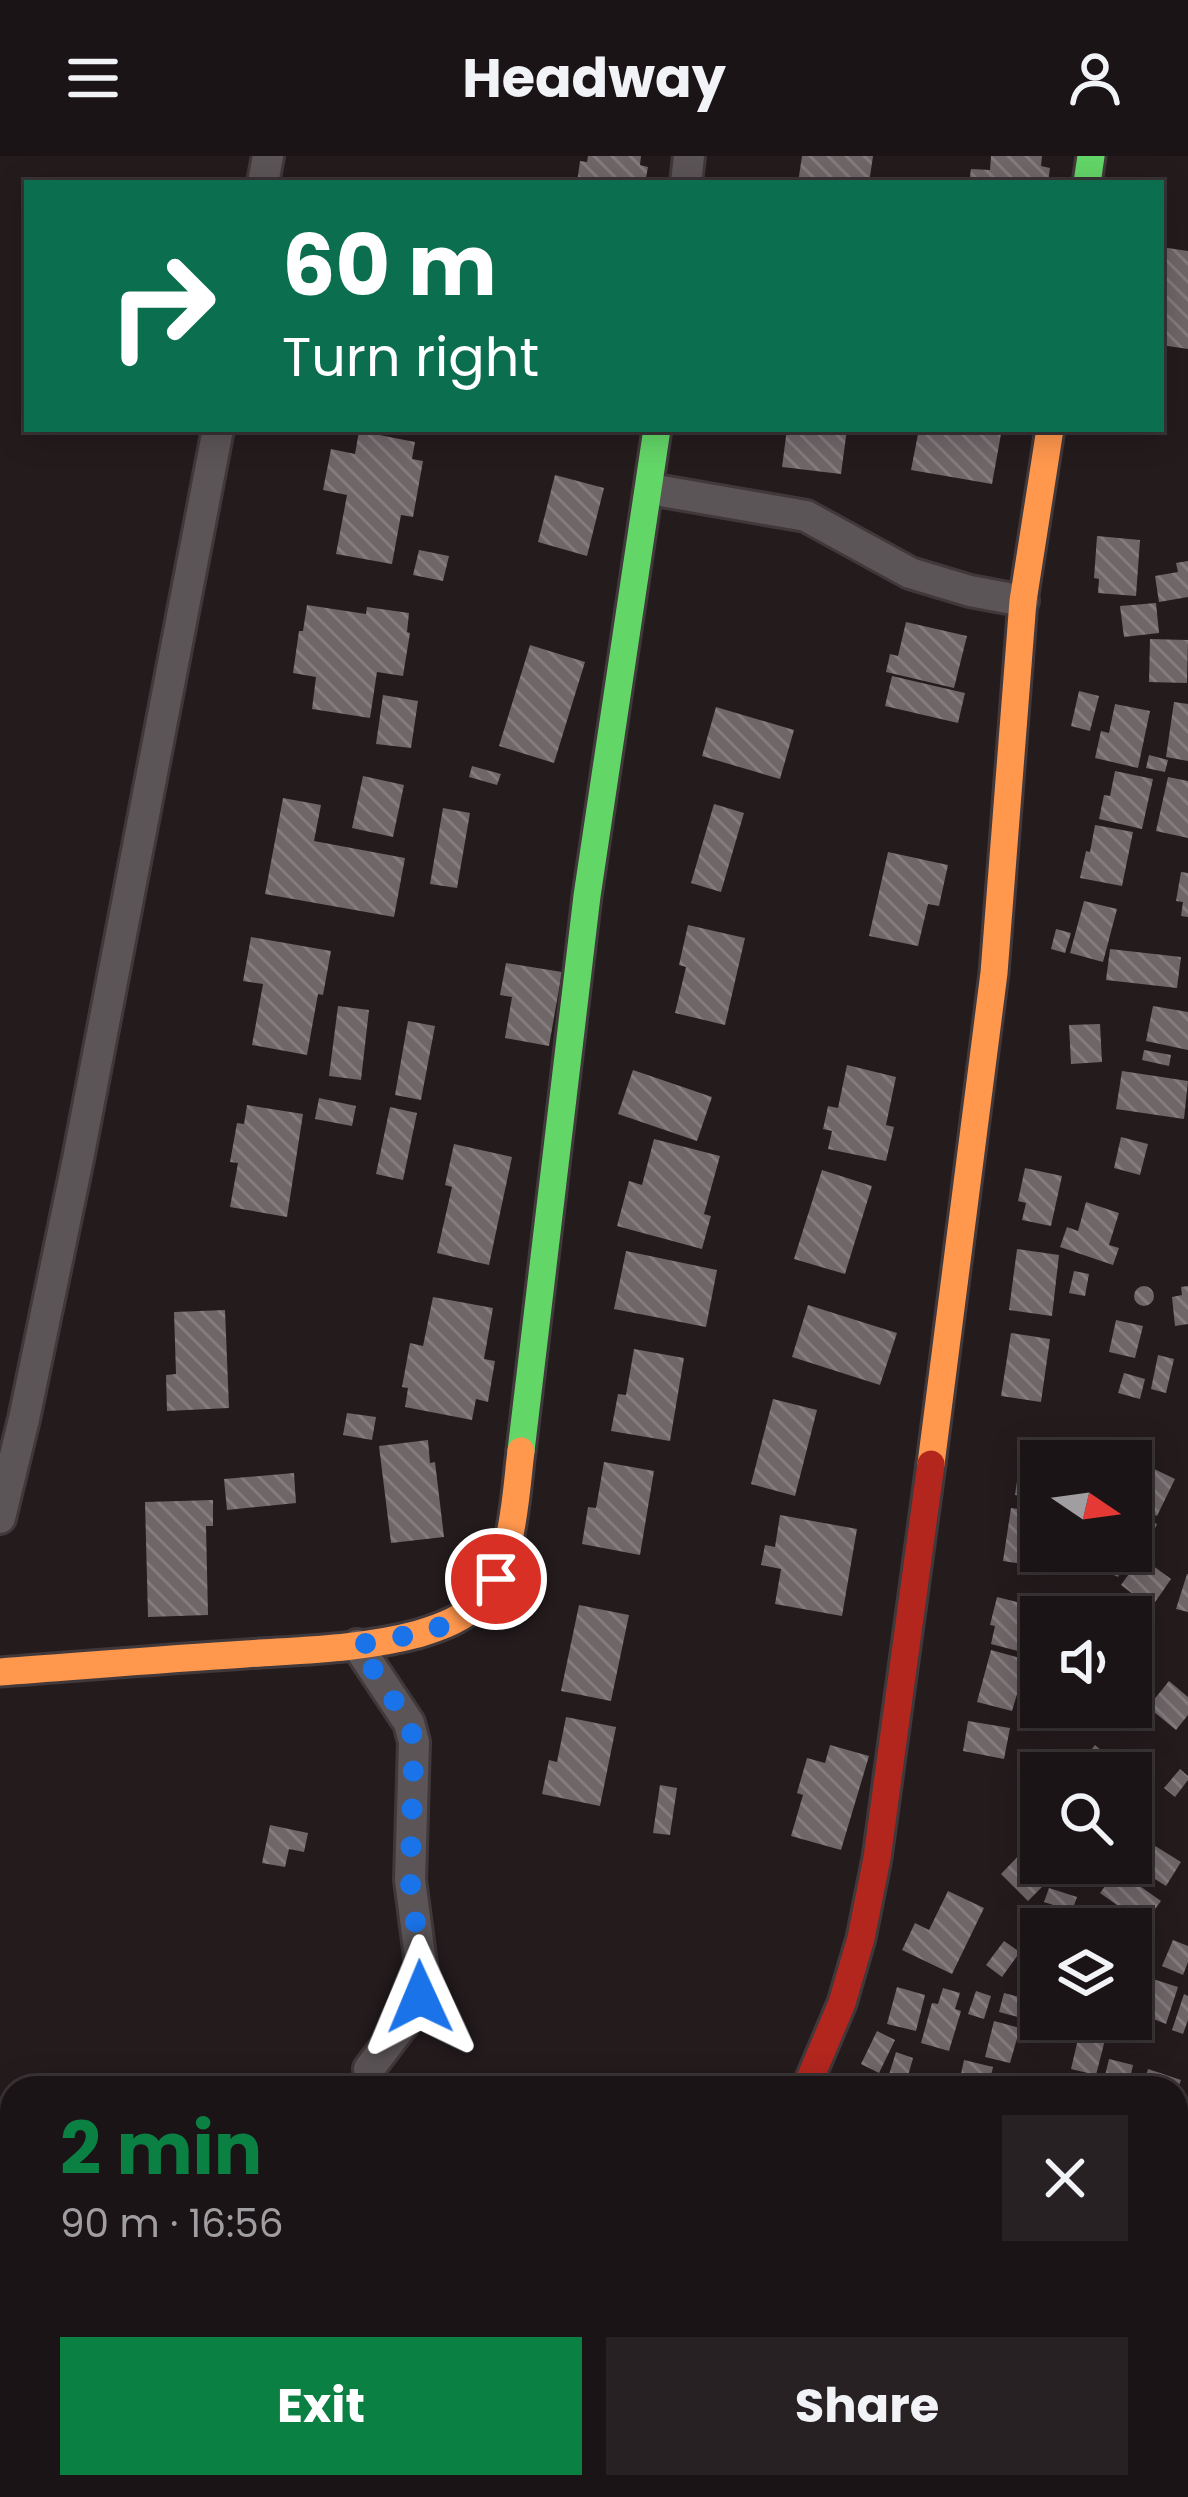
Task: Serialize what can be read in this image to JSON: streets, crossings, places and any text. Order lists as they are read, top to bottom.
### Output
{
  "north": "right",
  "page": {
    "header": "Headway",
    "turn": ["60 m", "Turn right"],
    "heading": ["2 min", "90 m · 16:56"],
    "buttons": ["Exit", "Share"]
  }
}
